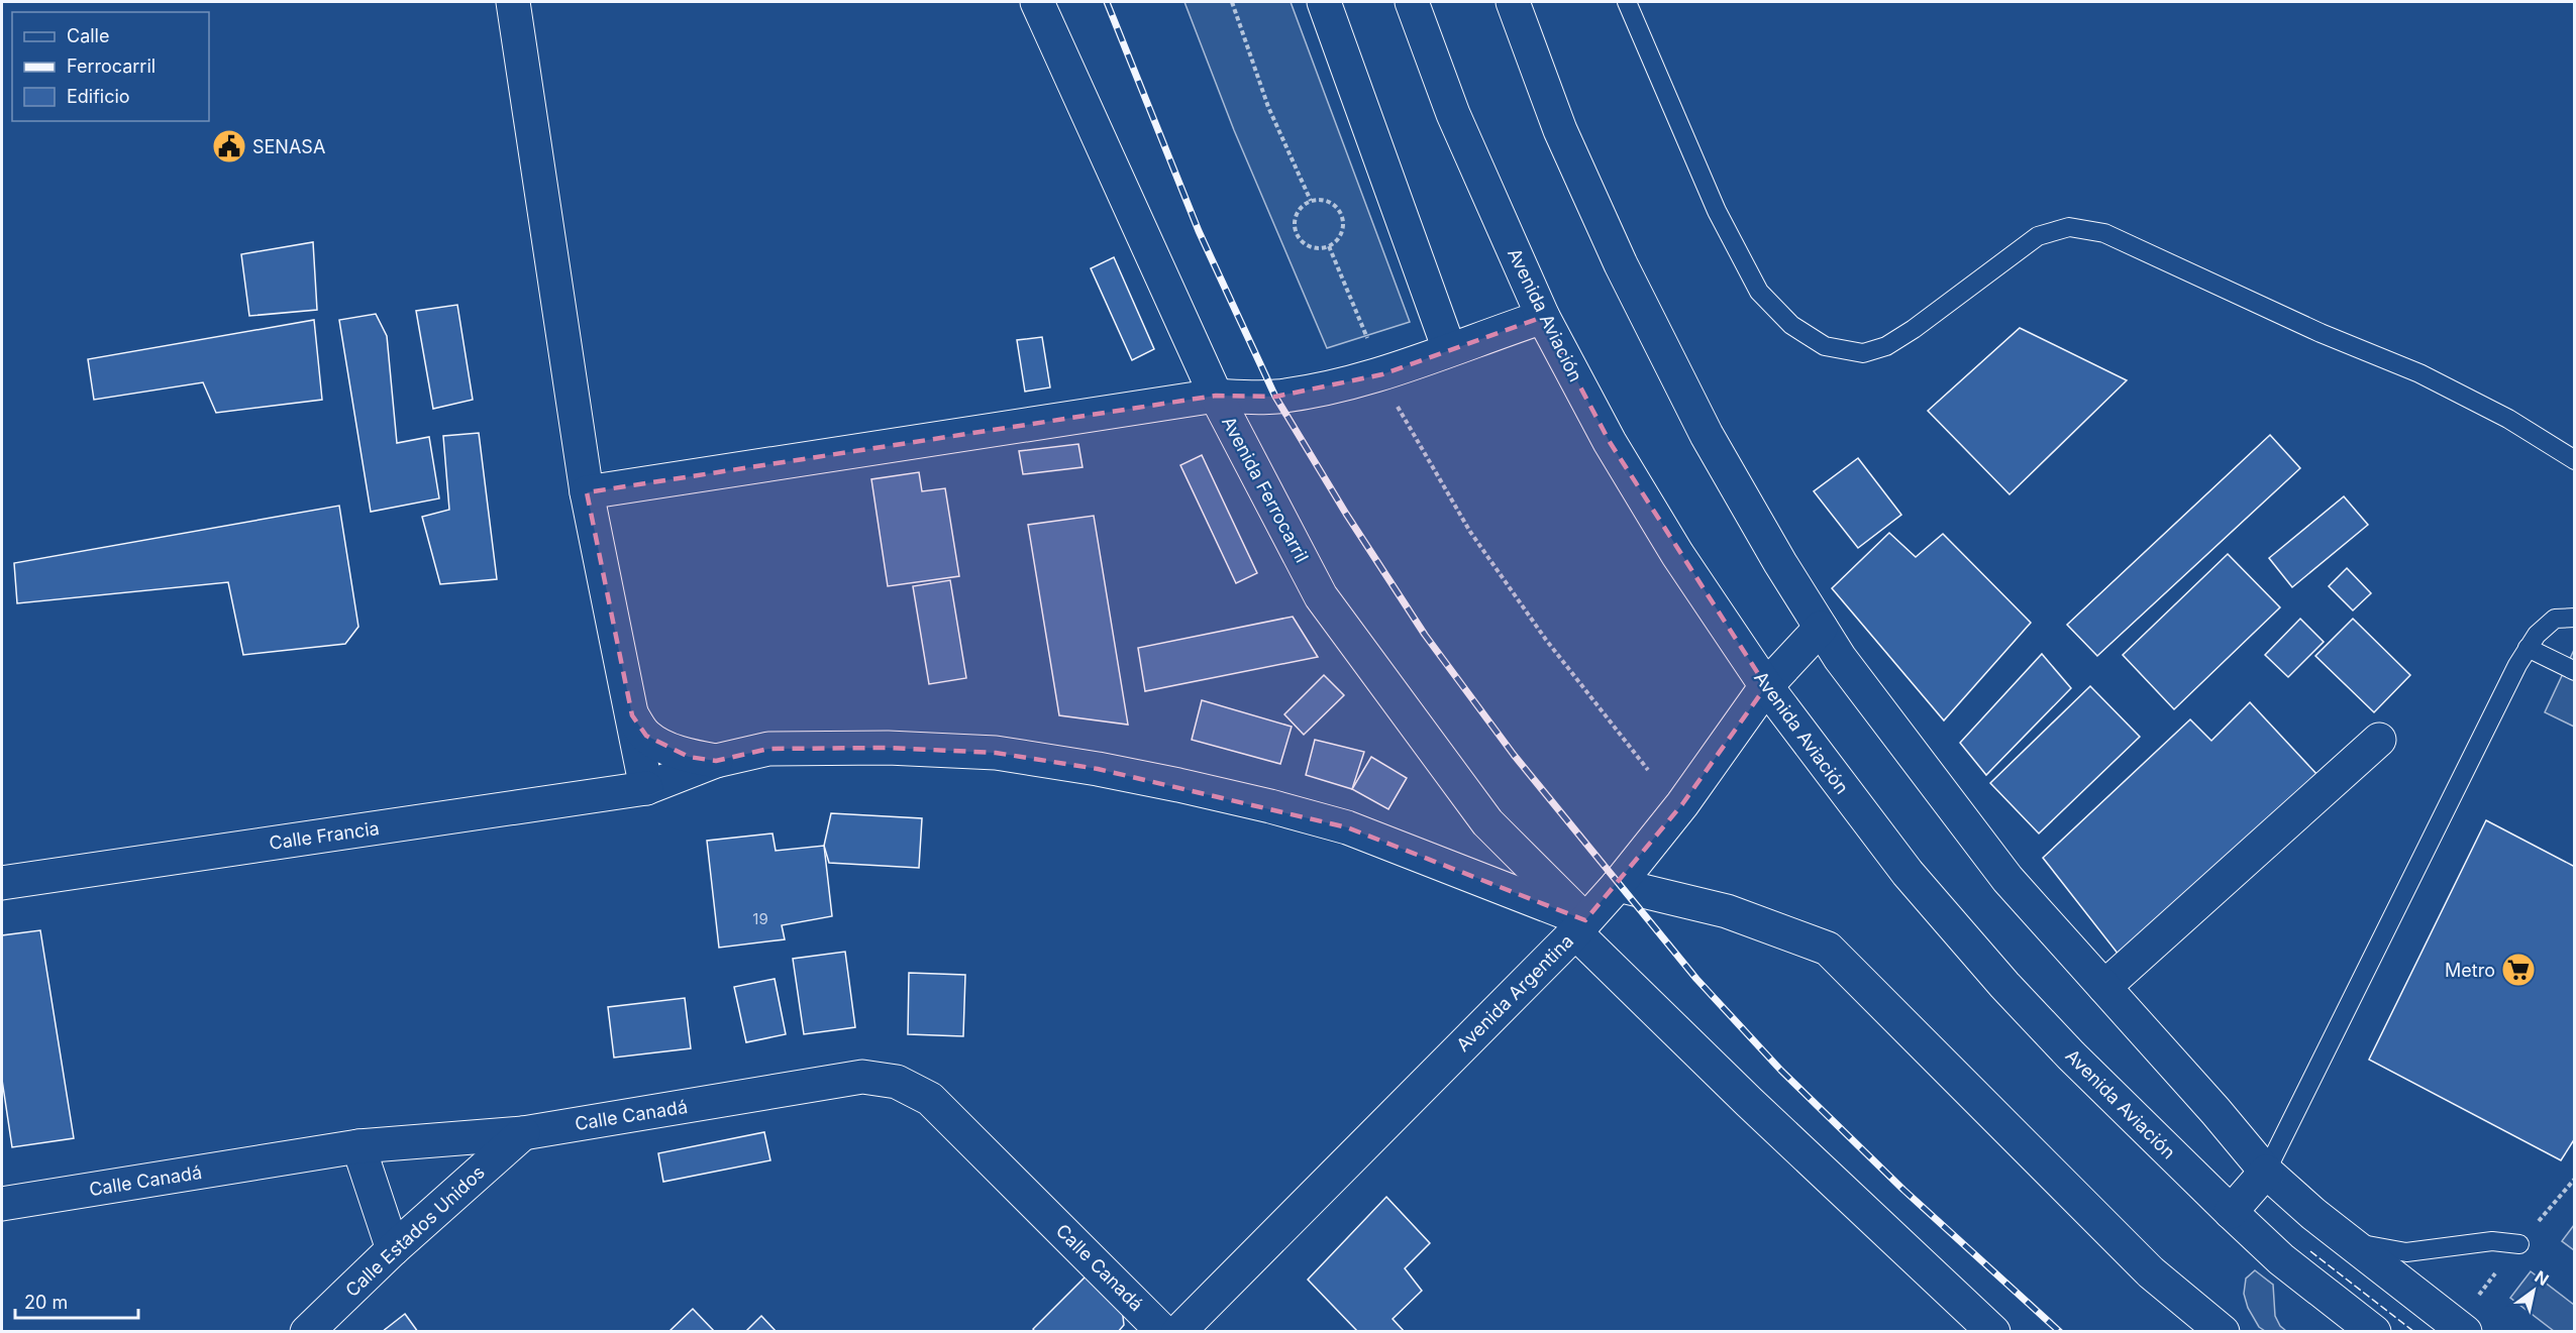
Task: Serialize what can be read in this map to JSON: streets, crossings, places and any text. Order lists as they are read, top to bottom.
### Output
{
  "streets": {
    "main road": [
      "Avenida Aviación",
      "Avenida Ferrocarril",
      "Calle Francia",
      "Avenida Argentina",
      "Calle Canadá",
      "Calle Estados Unidos"
    ]
  },
  "crossings": [
    ["Avenida Aviación", "Avenida Argentina"],
    ["Avenida Ferrocarril", "Avenida Argentina"],
    ["Calle Canadá", "Calle Estados Unidos"]
  ],
  "places": {
    "public building": ["SENASA"],
    "supermarket": ["Metro"]
  },
  "house_numbers": ["19"],
  "legend": ["Calle", "Ferrocarril", "Edificio"],
  "scale_bar": "20 m",
  "north": "top right"
}
